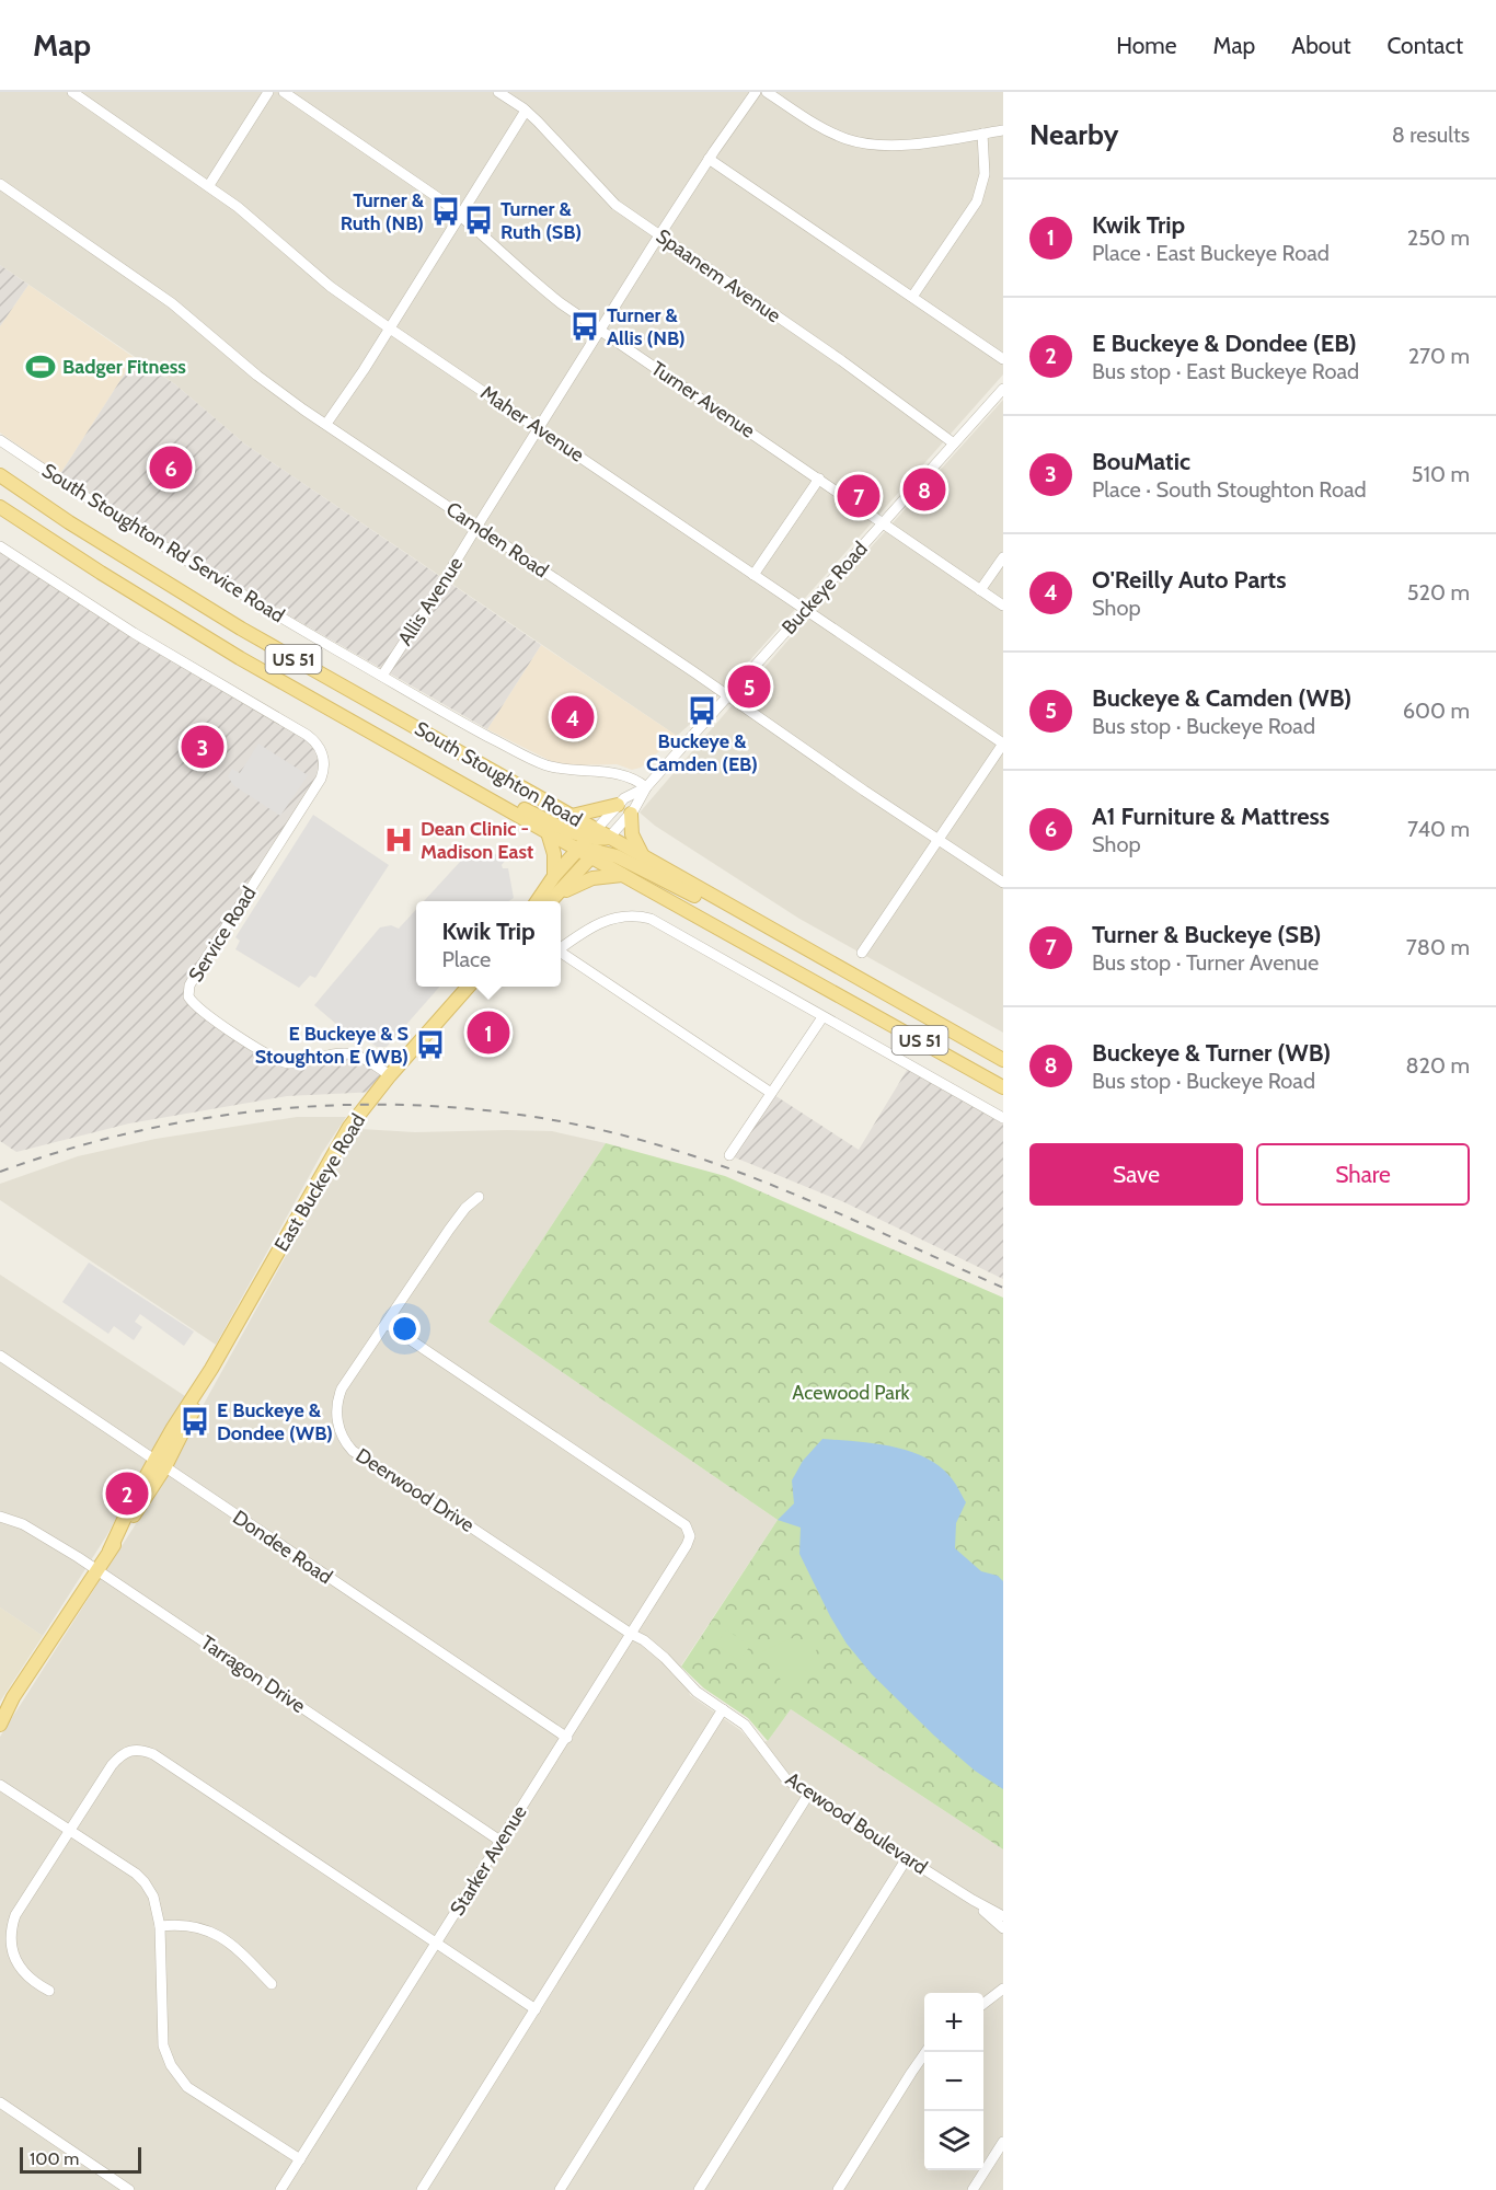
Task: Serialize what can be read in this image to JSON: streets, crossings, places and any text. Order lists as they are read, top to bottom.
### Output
{
  "streets": {
    "main road": ["US 51", "South Stoughton Road", "East Buckeye Road"],
    "street": [
      "Spaanem Avenue",
      "Turner Avenue",
      "Maher Avenue",
      "Camden Road",
      "South Stoughton Rd Service Road",
      "Buckeye Road",
      "Allis Avenue",
      "Service Road",
      "Deerwood Drive",
      "Dondee Road",
      "Tarragon Drive",
      "Acewood Boulevard",
      "Starker Avenue"
    ]
  },
  "crossings": [
    ["Spaanem Avenue", "Buckeye Road"],
    ["Spaanem Avenue", "Allis Avenue"],
    ["Turner Avenue", "Buckeye Road"],
    ["Turner Avenue", "Allis Avenue"],
    ["Maher Avenue", "Buckeye Road"],
    ["Maher Avenue", "Allis Avenue"],
    ["Camden Road", "Buckeye Road"],
    ["Camden Road", "Allis Avenue"],
    ["South Stoughton Rd Service Road", "Buckeye Road"],
    ["South Stoughton Rd Service Road", "Allis Avenue"],
    ["Buckeye Road", "South Stoughton Road"],
    ["Service Road", "East Buckeye Road"],
    ["East Buckeye Road", "Dondee Road"],
    ["East Buckeye Road", "Tarragon Drive"],
    ["Deerwood Drive", "Acewood Boulevard"],
    ["Deerwood Drive", "Starker Avenue"],
    ["Dondee Road", "Starker Avenue"],
    ["Tarragon Drive", "Starker Avenue"],
    ["Acewood Boulevard", "Starker Avenue"]
  ],
  "parks": ["Acewood Park"],
  "places": {
    "bus stop": [
      "Turner & Ruth (NB)",
      "Turner & Ruth (SB)",
      "Turner & Allis (NB)",
      "Buckeye & Camden (EB)",
      "E Buckeye & S Stoughton E (WB)",
      "E Buckeye & Dondee (WB)"
    ],
    "sports": ["Badger Fitness"],
    "hospital": ["Dean Clinic - Madison East"]
  },
  "scale_bar": "100 m",
  "page": {
    "header": "Map",
    "nav": [
      "Home",
      "Map",
      "About",
      "Contact"
    ],
    "heading": ["Nearby", "8 results"],
    "list": [
      {
        "mark": "1",
        "name": "Kwik Trip",
        "note": "Place · East Buckeye Road",
        "value": "250 m"
      },
      {
        "mark": "2",
        "name": "E Buckeye & Dondee (EB)",
        "note": "Bus stop · East Buckeye Road",
        "value": "270 m"
      },
      {
        "mark": "3",
        "name": "BouMatic",
        "note": "Place · South Stoughton Road",
        "value": "510 m"
      },
      {
        "mark": "4",
        "name": "O'Reilly Auto Parts",
        "note": "Shop",
        "value": "520 m"
      },
      {
        "mark": "5",
        "name": "Buckeye & Camden (WB)",
        "note": "Bus stop · Buckeye Road",
        "value": "600 m"
      },
      {
        "mark": "6",
        "name": "A1 Furniture & Mattress",
        "note": "Shop",
        "value": "740 m"
      },
      {
        "mark": "7",
        "name": "Turner & Buckeye (SB)",
        "note": "Bus stop · Turner Avenue",
        "value": "780 m"
      },
      {
        "mark": "8",
        "name": "Buckeye & Turner (WB)",
        "note": "Bus stop · Buckeye Road",
        "value": "820 m"
      }
    ],
    "pins": [
      "6",
      "8",
      "7",
      "5",
      "4",
      "3",
      "1",
      "2"
    ],
    "popup": ["Kwik Trip", "Place"],
    "buttons": ["Save", "Share"],
    "map_buttons": ["+", "−"],
    "scale": "100 m"
  }
}
